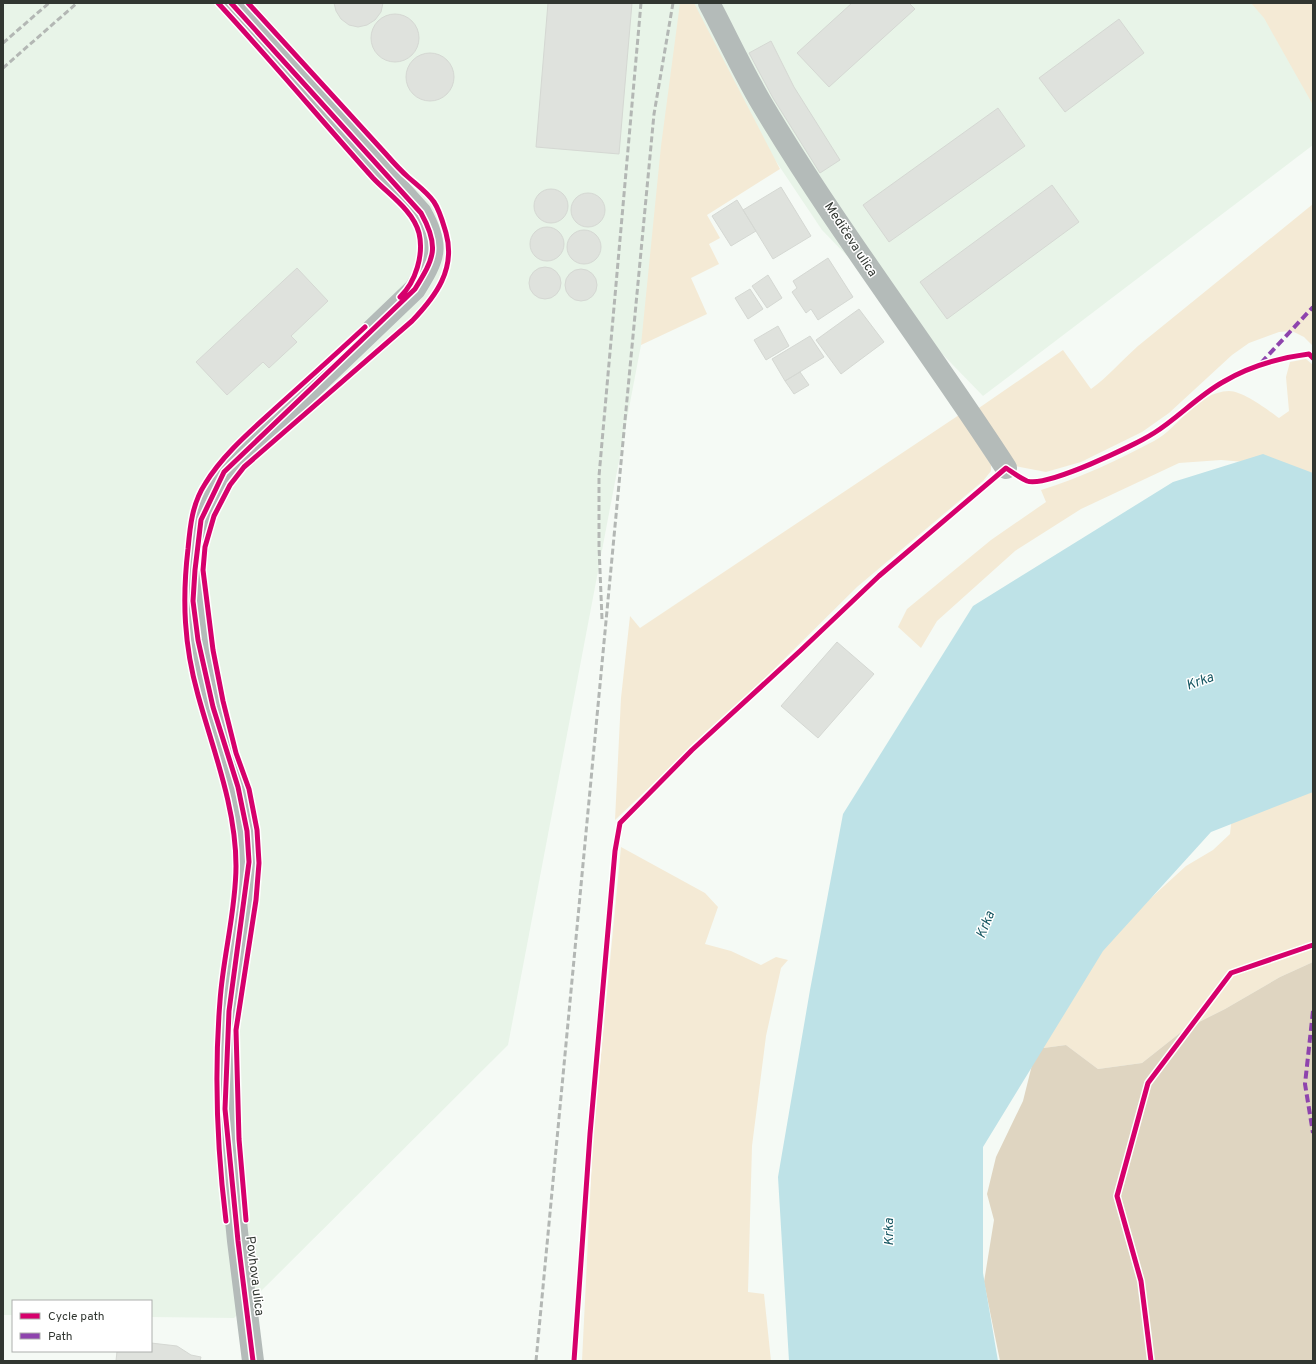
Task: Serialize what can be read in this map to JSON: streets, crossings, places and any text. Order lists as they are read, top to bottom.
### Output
{
  "streets": {
    "street": ["Medičeva ulica", "Povhova ulica"]
  },
  "water": ["Krka"],
  "legend": ["Cycle path", "Path"]
}
